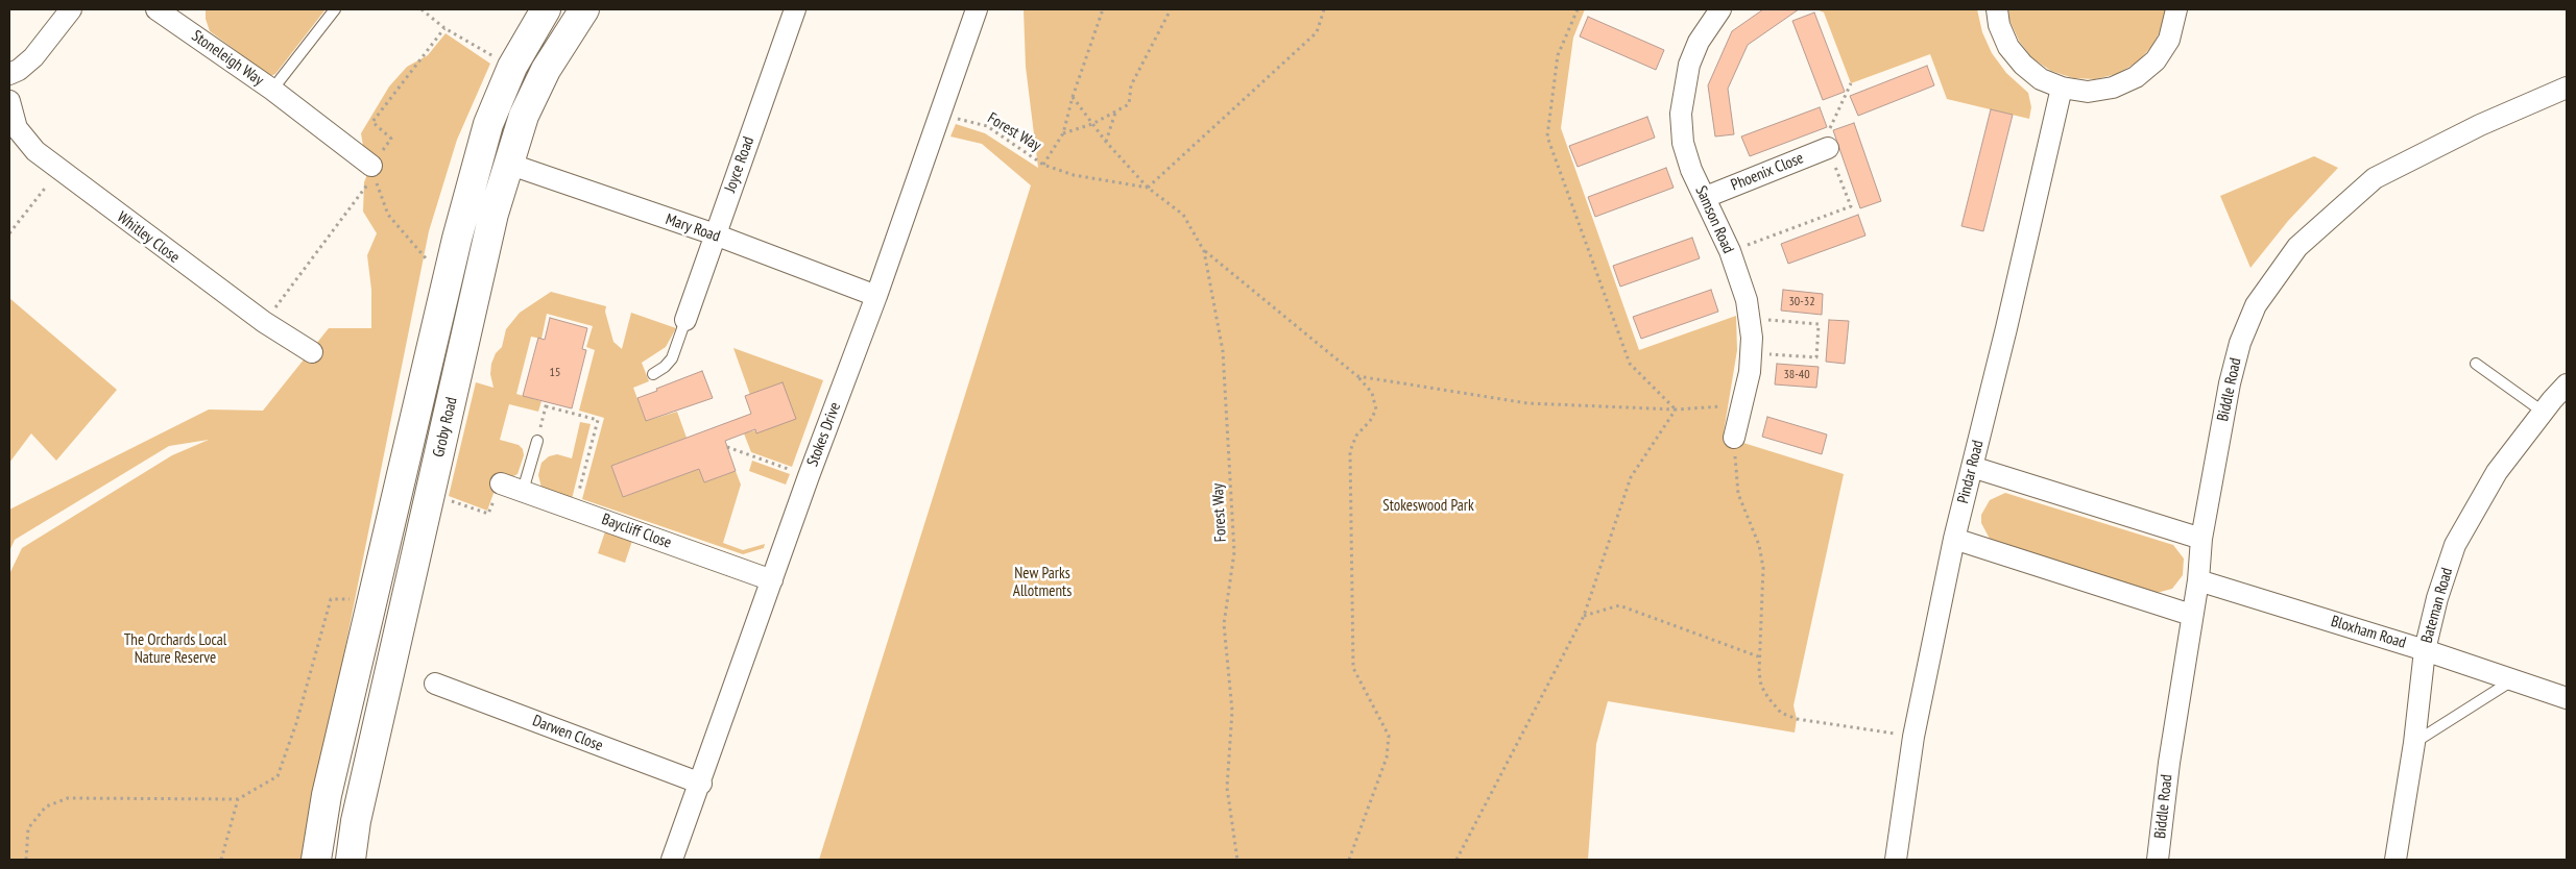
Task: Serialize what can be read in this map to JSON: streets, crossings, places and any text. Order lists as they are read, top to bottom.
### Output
{
  "streets": {
    "main road": ["Groby Road"],
    "street": [
      "Stoneleigh Way",
      "Joyce Road",
      "Phoenix Close",
      "Samson Road",
      "Mary Road",
      "Whitley Close",
      "Biddle Road",
      "Stokes Drive",
      "Pindar Road",
      "Baycliff Close",
      "Bateman Road",
      "Bloxham Road",
      "Darwen Close"
    ],
    "path": ["Forest Way"]
  },
  "crossings": [
    ["Forest Way", "Stokes Drive"],
    ["Joyce Road", "Mary Road"],
    ["Phoenix Close", "Samson Road"],
    ["Mary Road", "Groby Road"],
    ["Mary Road", "Stokes Drive"],
    ["Biddle Road", "Bloxham Road"],
    ["Stokes Drive", "Baycliff Close"],
    ["Stokes Drive", "Darwen Close"],
    ["Bateman Road", "Bloxham Road"]
  ],
  "parks": ["Stokeswood Park", "New Parks Allotments", "The Orchards Local Nature Reserve"],
  "house_numbers": ["30-32", "15", "38-40"]
}
